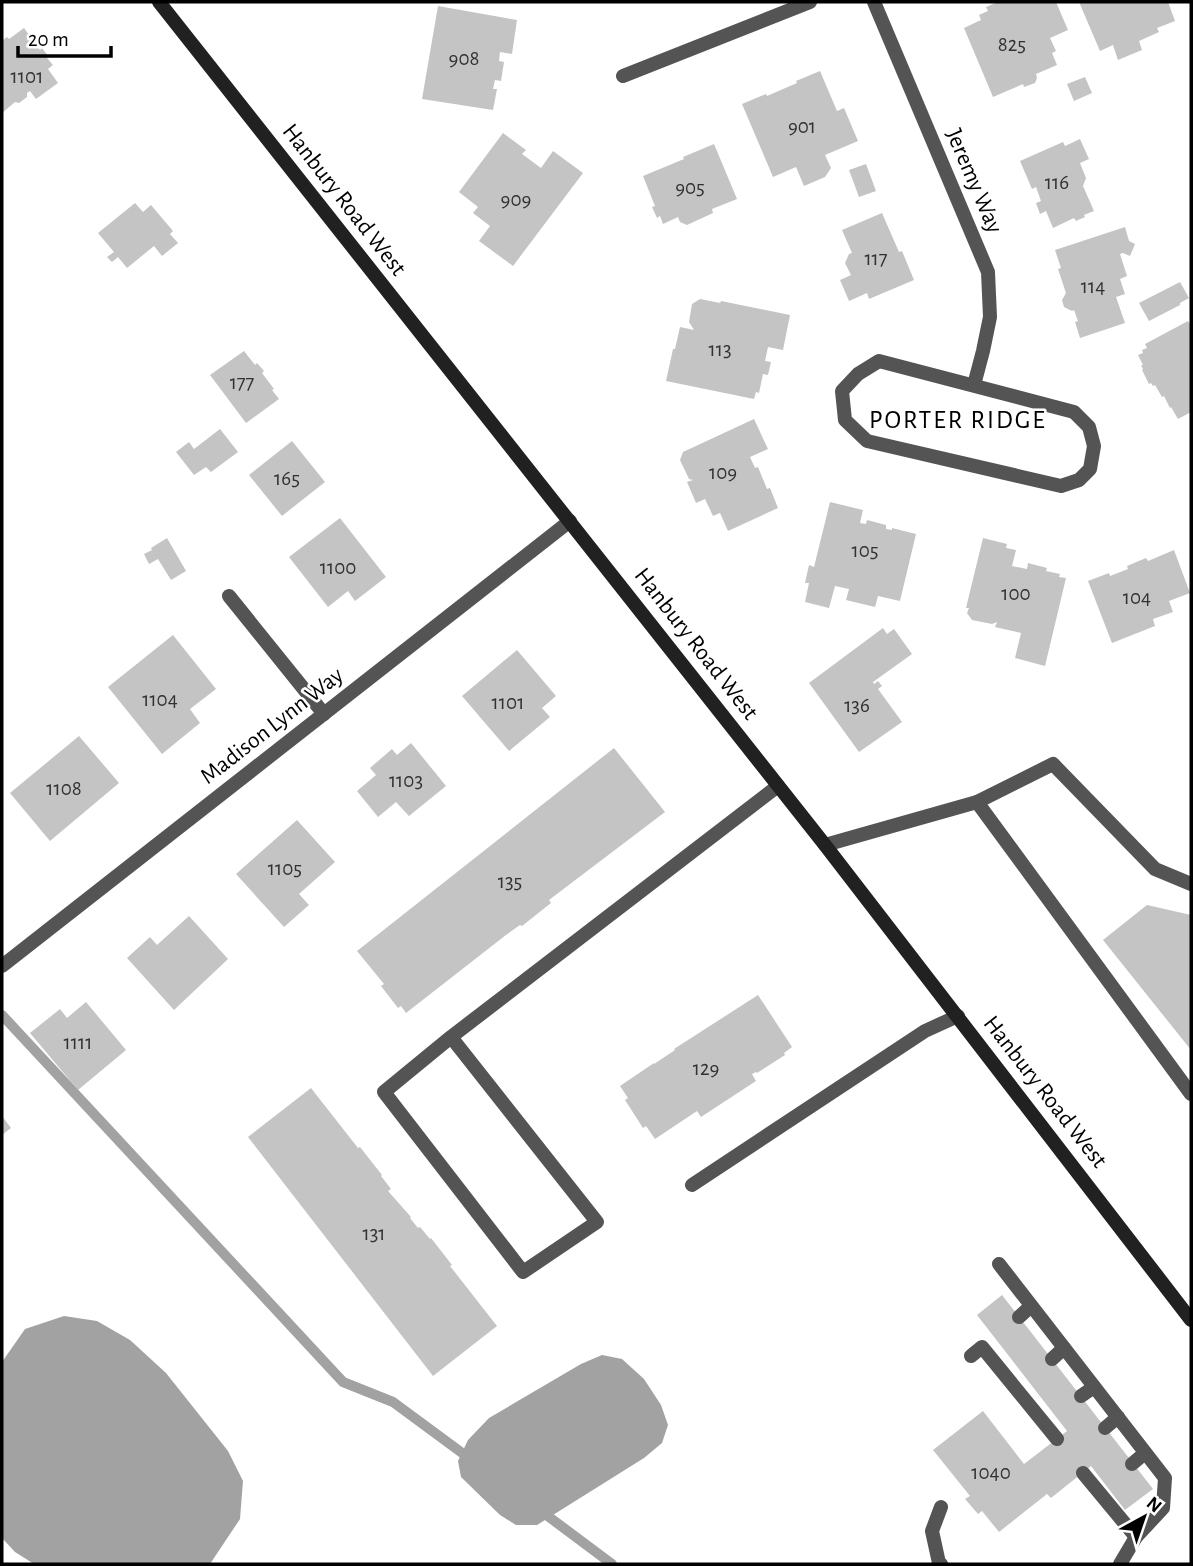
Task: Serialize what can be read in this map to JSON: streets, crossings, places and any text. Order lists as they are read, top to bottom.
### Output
{
  "streets": {
    "main road": ["Hanbury Road West"],
    "street": ["Jeremy Way", "Madison Lynn Way"]
  },
  "crossings": [
    ["Hanbury Road West", "Madison Lynn Way"]
  ],
  "districts": ["PORTER RIDGE"],
  "house_numbers": [
    "825",
    "908",
    "1101",
    "901",
    "116",
    "905",
    "909",
    "117",
    "114",
    "113",
    "177",
    "109",
    "165",
    "105",
    "1100",
    "100",
    "104",
    "1104",
    "1101",
    "136",
    "1103",
    "1108",
    "1105",
    "135",
    "1111",
    "129",
    "131",
    "1040"
  ],
  "scale_bar": "20 m",
  "north": "top right"
}
